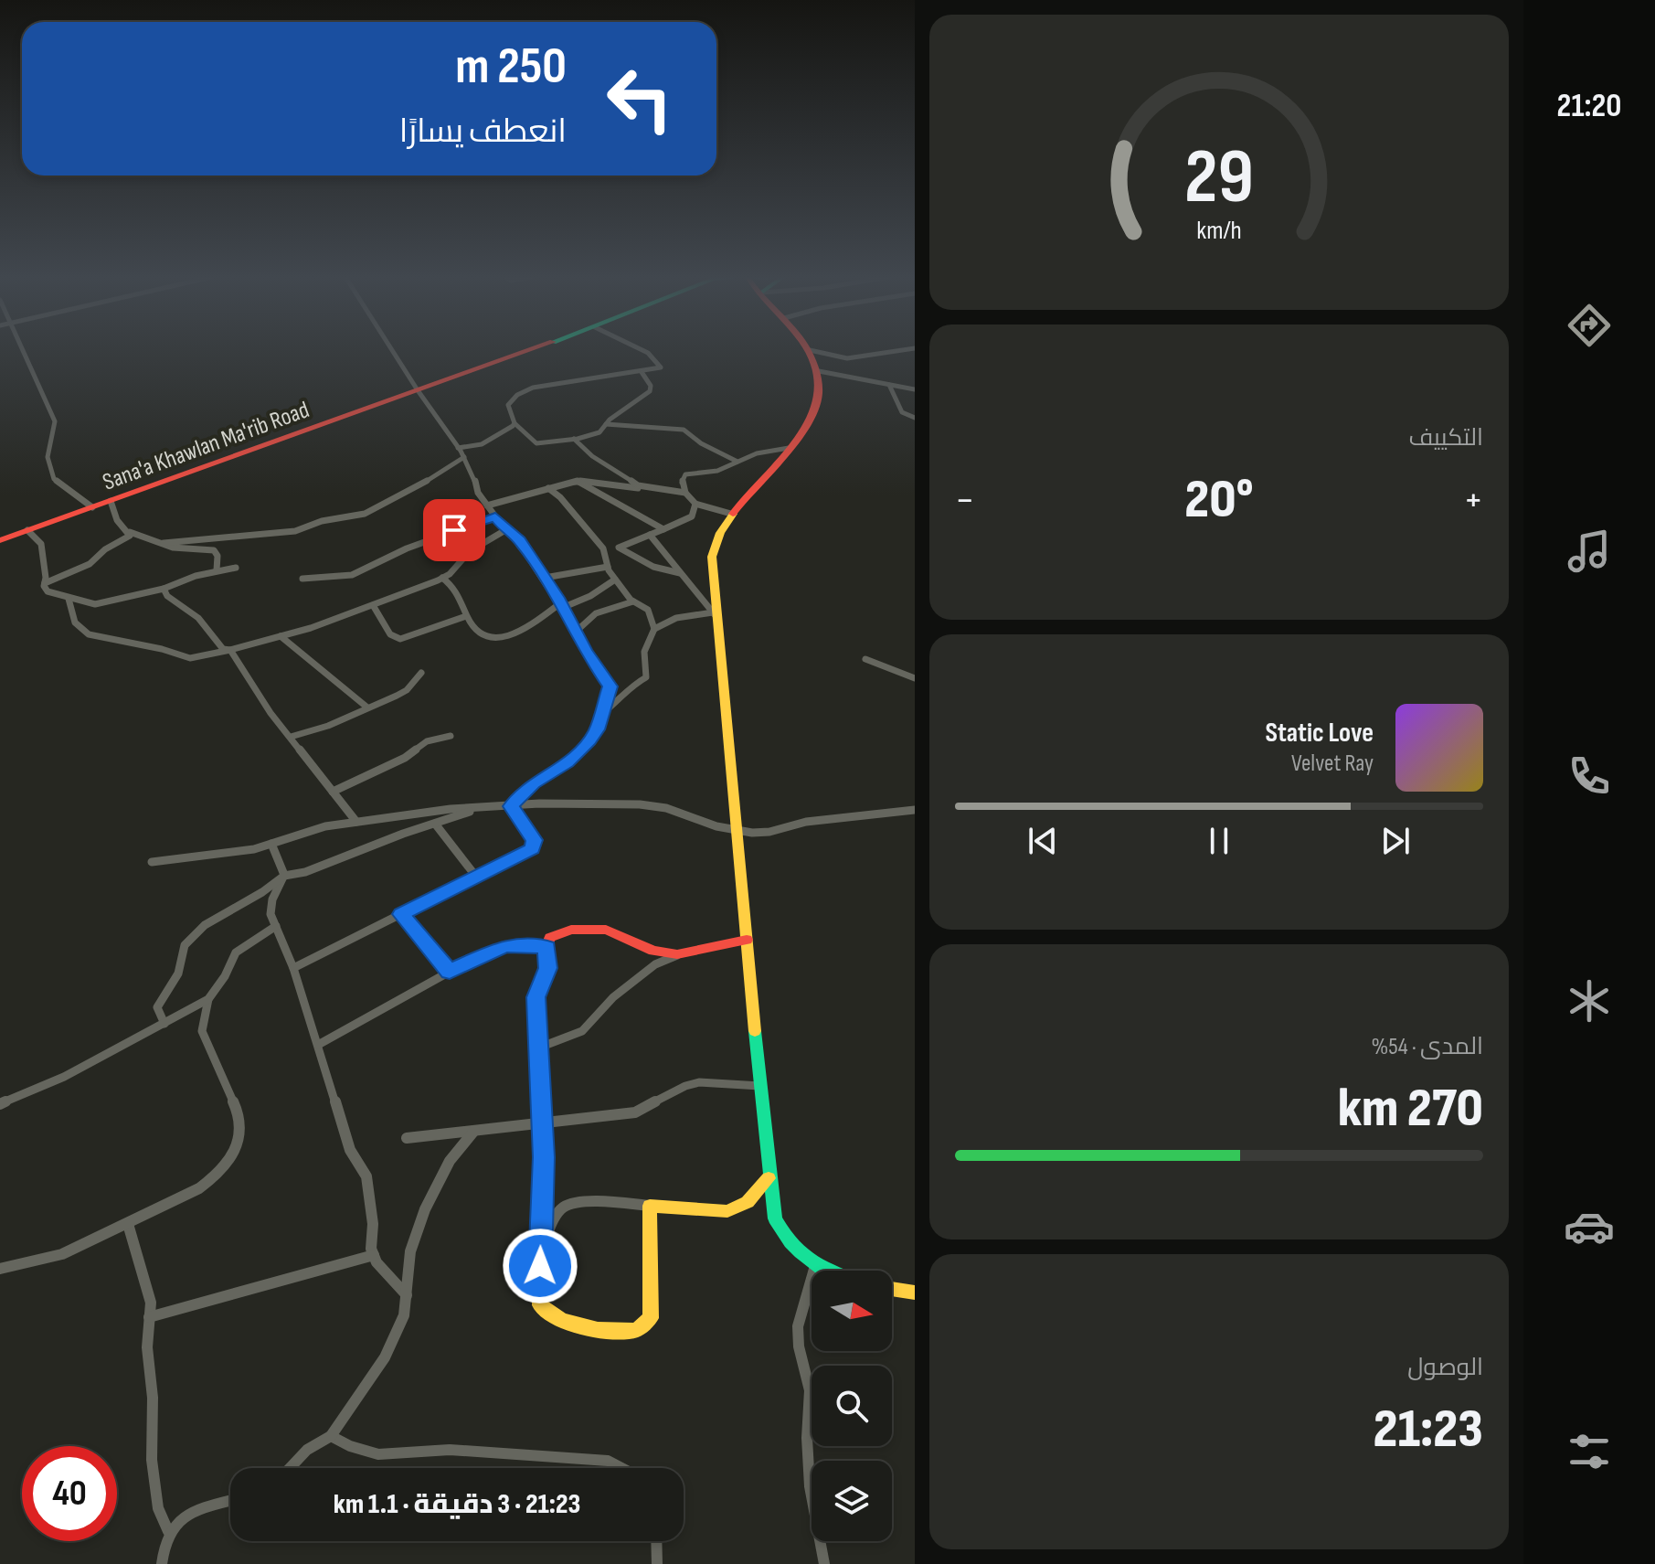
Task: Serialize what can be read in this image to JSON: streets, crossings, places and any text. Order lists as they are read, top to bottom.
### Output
{
  "streets": {
    "street": ["Sana'a Khawlan Ma'rib Road"]
  },
  "north": "right",
  "page": {
    "tabs": "21:20",
    "turn": ["250 m", "انعطف يسارًا"],
    "tile": [
      "التكييف",
      ["المدى · 54%", "270 km"],
      ["الوصول", "21:23"]
    ],
    "heat": ["−", "20°", "+"],
    "song": ["Static Love", "Velvet Ray"],
    "limit": "40",
    "trip": "21:23 · 3 دقيقة · 1.1 km",
    "gauge": ["29", "km/h"]
  }
}
